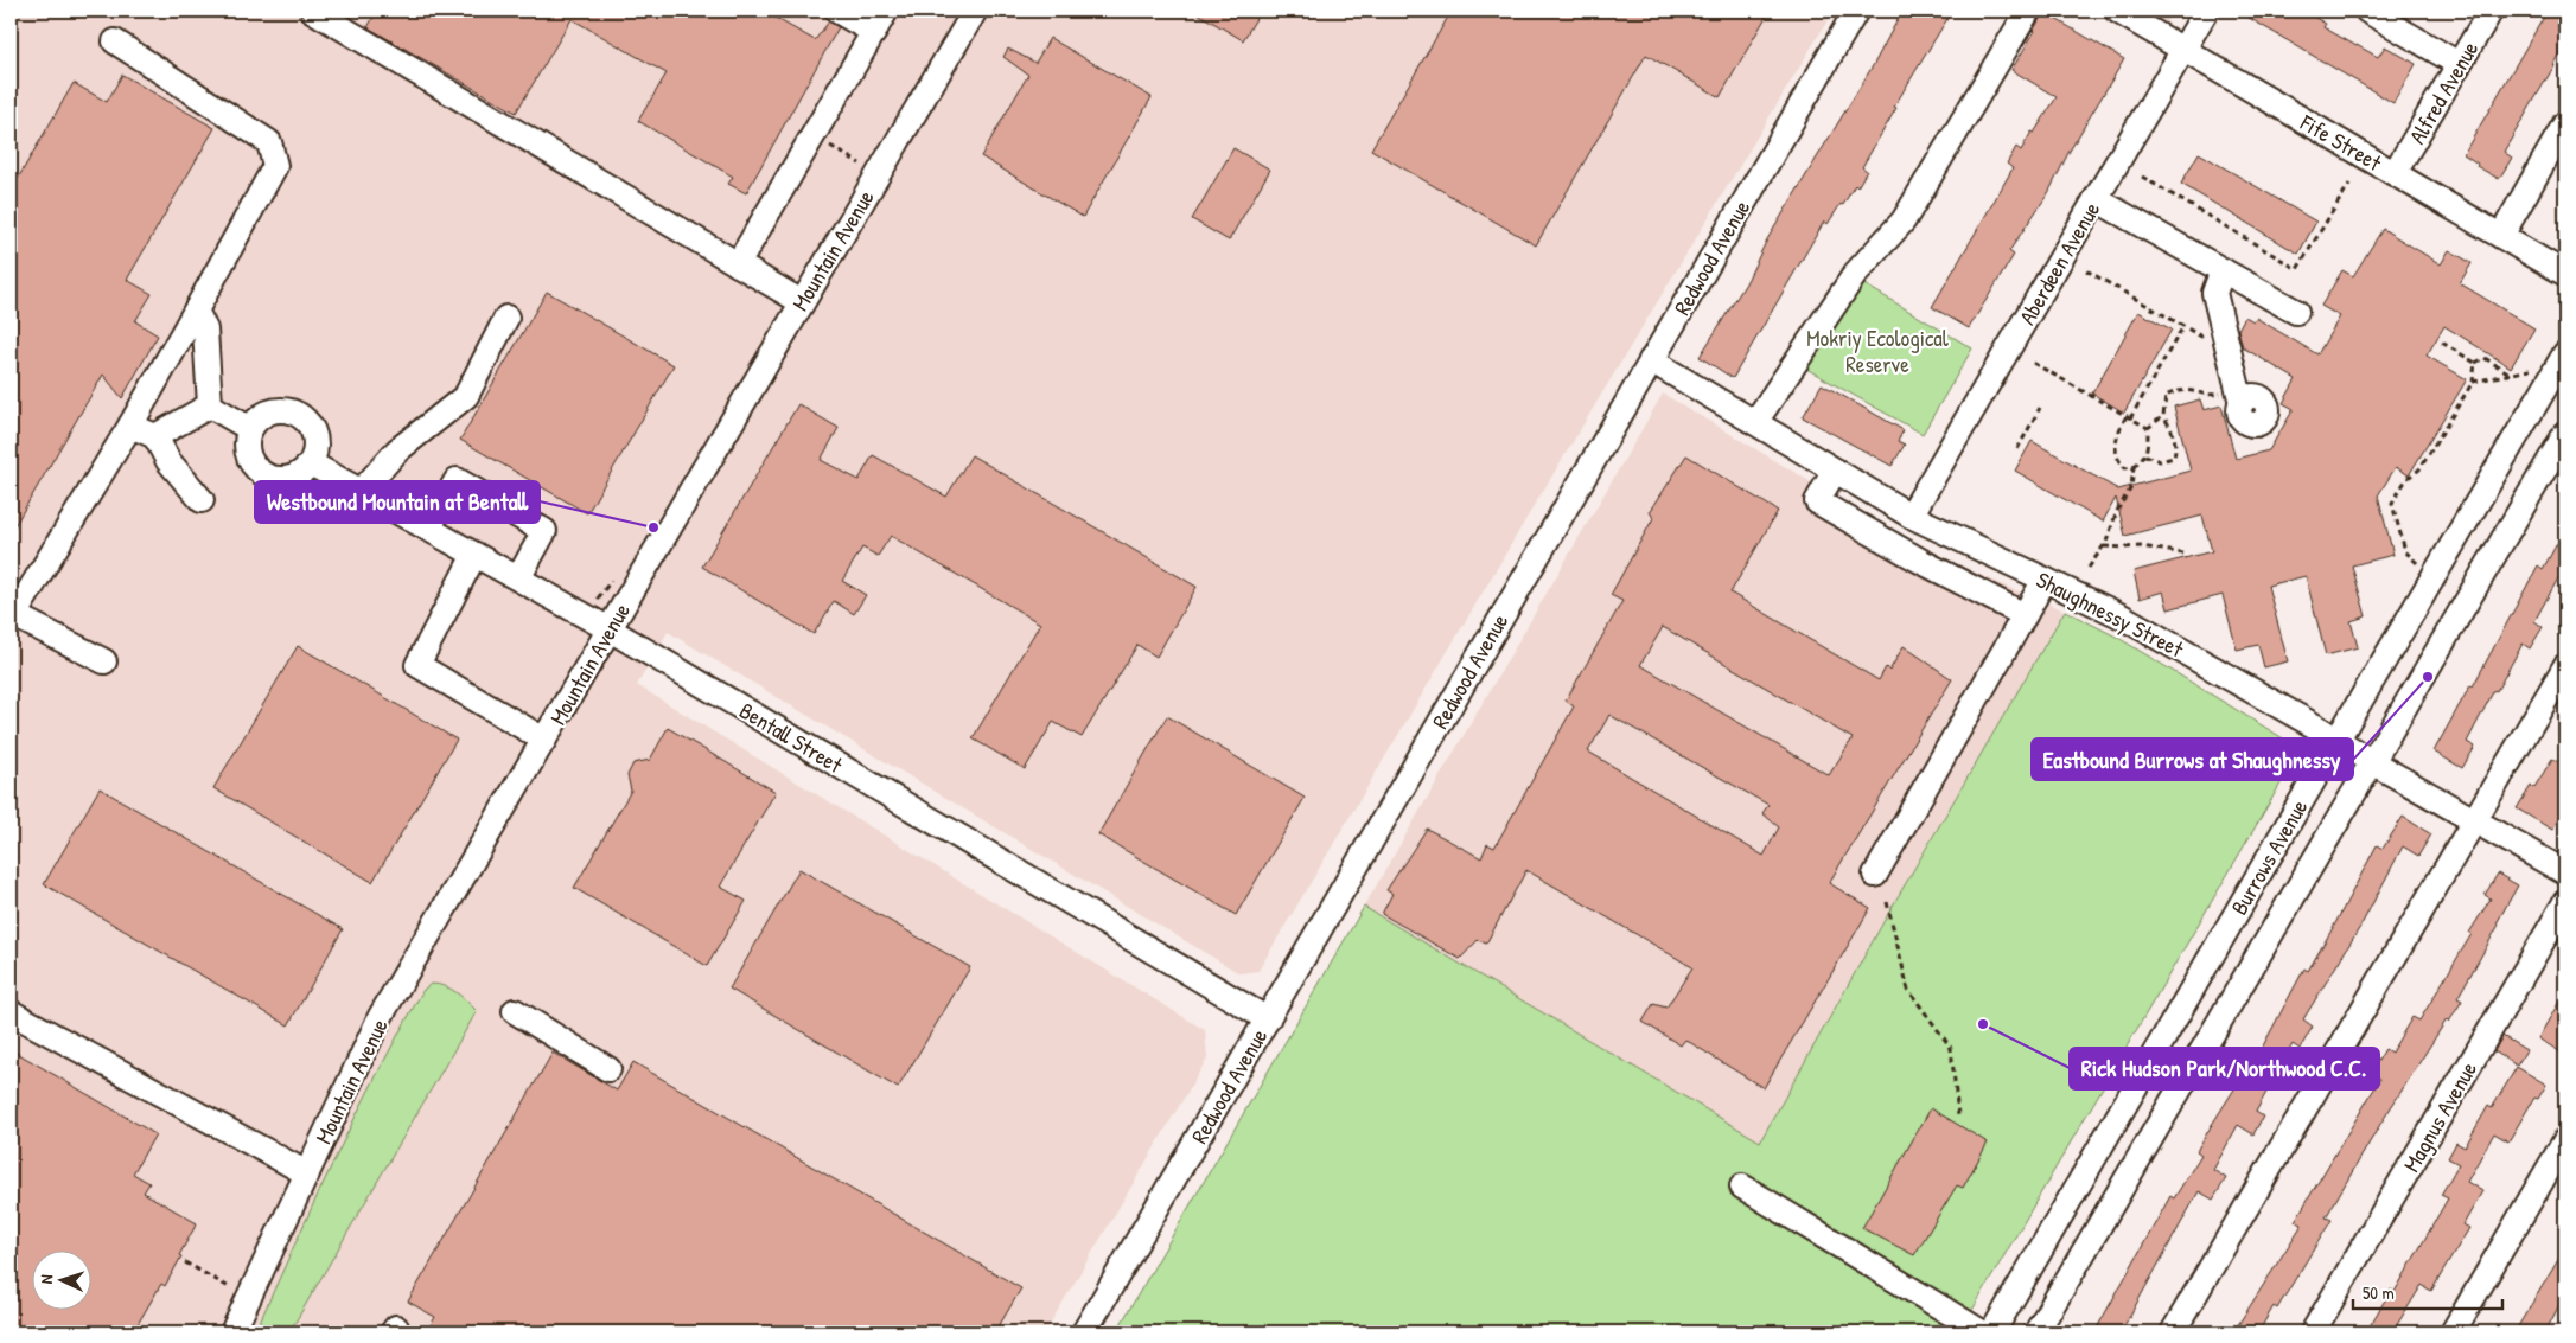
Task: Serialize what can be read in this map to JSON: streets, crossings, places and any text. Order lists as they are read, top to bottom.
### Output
{
  "streets": {
    "street": [
      "Alfred Avenue",
      "Fife Street",
      "Mountain Avenue",
      "Redwood Avenue",
      "Aberdeen Avenue",
      "Shaughnessy Street",
      "Bentall Street",
      "Burrows Avenue",
      "Magnus Avenue"
    ]
  },
  "crossings": [
    ["Alfred Avenue", "Fife Street"],
    ["Fife Street", "Aberdeen Avenue"],
    ["Mountain Avenue", "Bentall Street"],
    ["Redwood Avenue", "Shaughnessy Street"],
    ["Redwood Avenue", "Bentall Street"],
    ["Aberdeen Avenue", "Shaughnessy Street"],
    ["Shaughnessy Street", "Burrows Avenue"]
  ],
  "parks": ["Mokriy Ecological Reserve"],
  "places": ["Westbound Mountain at Bentall", "Eastbound Burrows at Shaughnessy", "Rick Hudson Park/Northwood C.C."],
  "scale_bar": "50 m",
  "north": "left"
}
